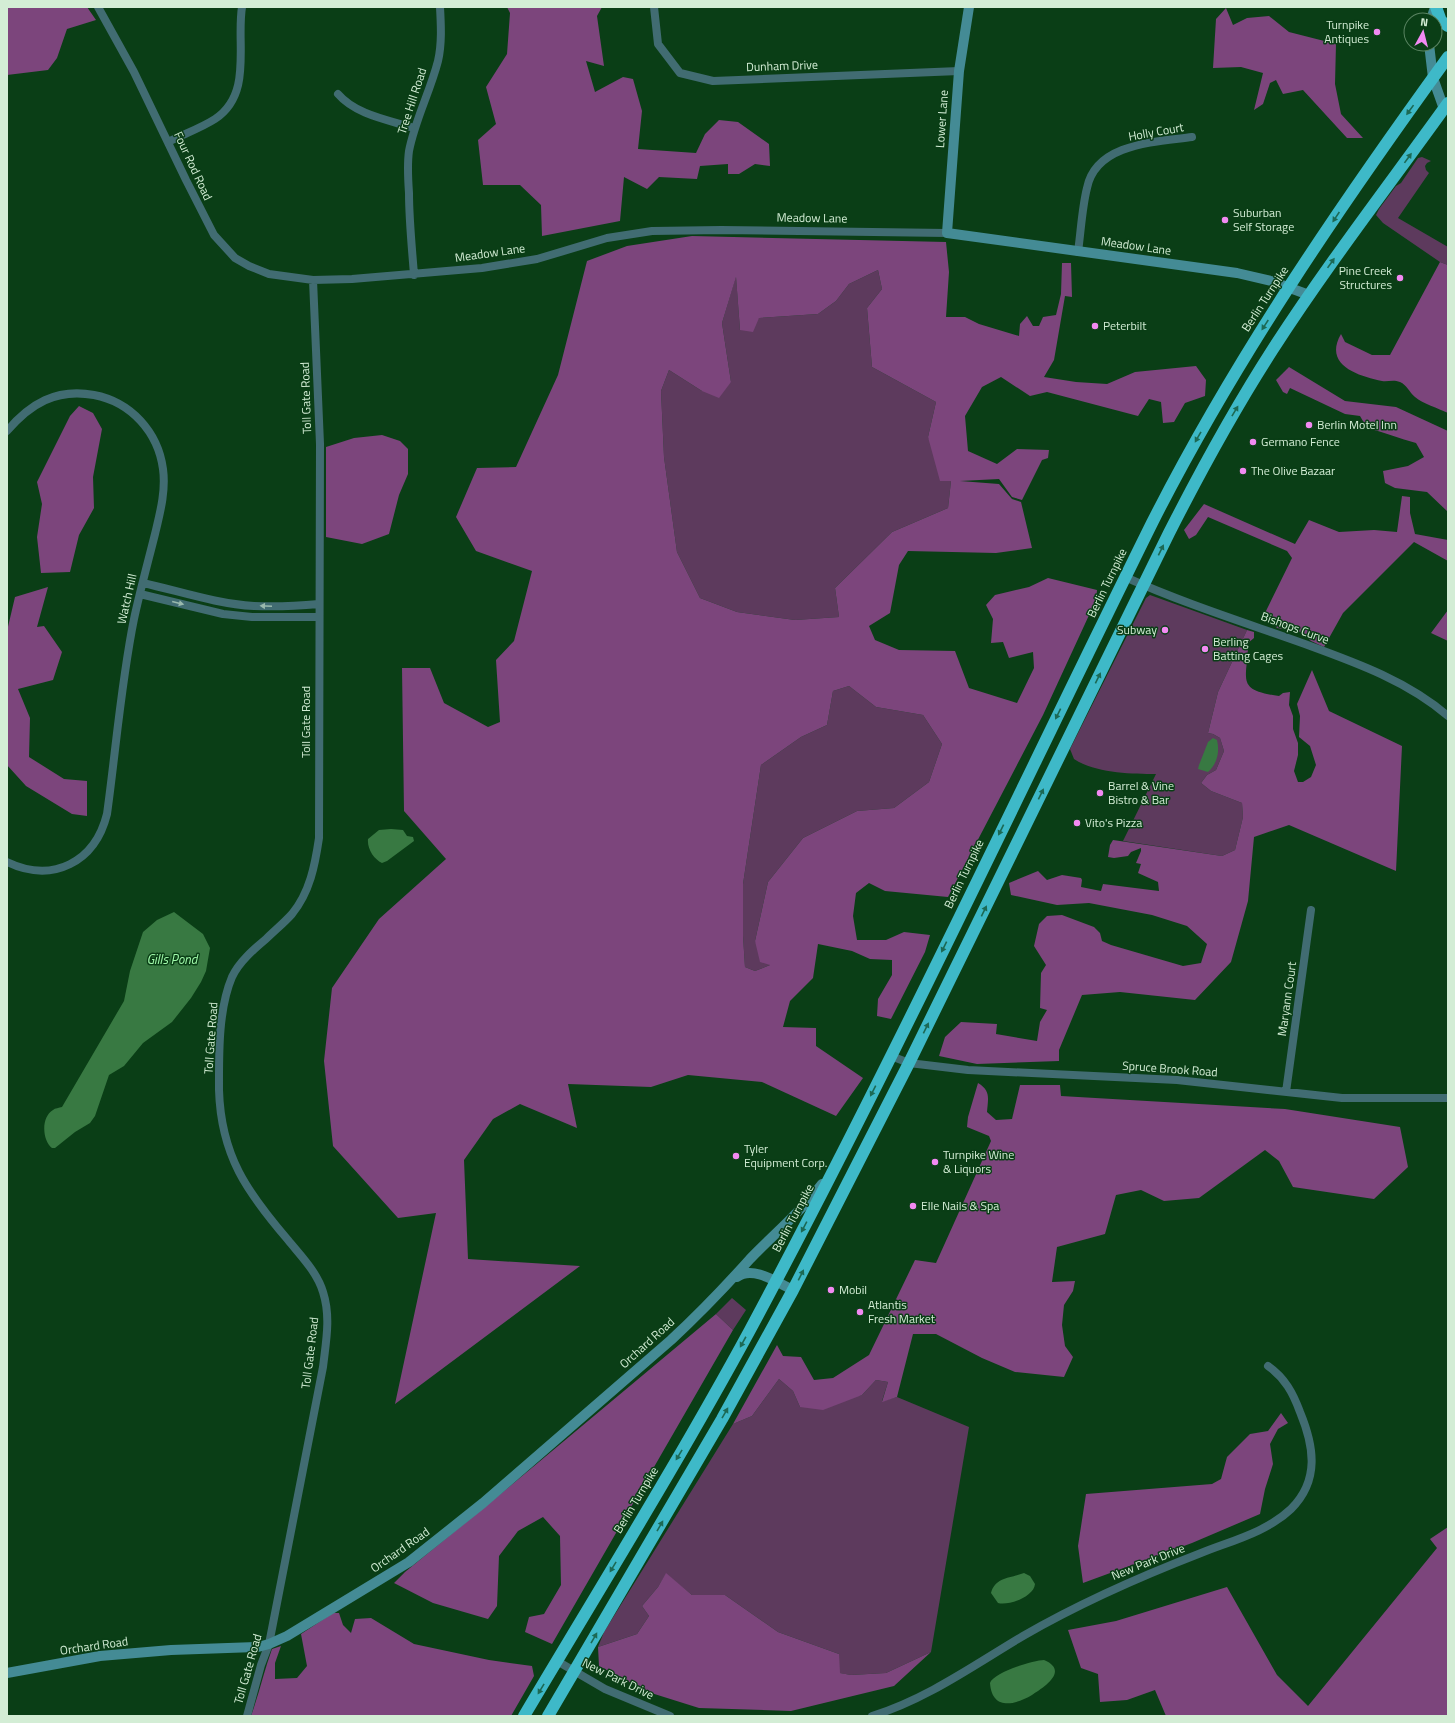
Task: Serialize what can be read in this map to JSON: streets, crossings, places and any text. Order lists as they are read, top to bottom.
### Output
{
  "streets": {
    "highway": ["Berlin Turnpike"],
    "street": [
      "Dunham Drive",
      "Tree Hill Road",
      "Lower Lane",
      "Holly Court",
      "Four Rod Road",
      "Meadow Lane",
      "Toll Gate Road",
      "Watch Hill",
      "Bishops Curve",
      "Maryann Court",
      "Spruce Brook Road",
      "Orchard Road",
      "New Park Drive"
    ]
  },
  "crossings": [
    ["Dunham Drive", "Lower Lane"],
    ["Tree Hill Road", "Meadow Lane"],
    ["Lower Lane", "Meadow Lane"],
    ["Holly Court", "Meadow Lane"],
    ["Four Rod Road", "Meadow Lane"],
    ["Four Rod Road", "Toll Gate Road"],
    ["Meadow Lane", "Berlin Turnpike"],
    ["Meadow Lane", "Toll Gate Road"],
    ["Berlin Turnpike", "Bishops Curve"],
    ["Berlin Turnpike", "Spruce Brook Road"],
    ["Berlin Turnpike", "Orchard Road"],
    ["Berlin Turnpike", "New Park Drive"],
    ["Toll Gate Road", "Orchard Road"],
    ["Maryann Court", "Spruce Brook Road"]
  ],
  "water": ["Gills Pond"],
  "places": [
    "Turnpike Antiques",
    "Suburban Self Storage",
    "Pine Creek Structures",
    "Peterbilt",
    "Berlin Motel Inn",
    "Germano Fence",
    "The Olive Bazaar",
    "Subway",
    "Berling Batting Cages",
    "Barrel & Vine Bistro & Bar",
    "Vito's Pizza",
    "Tyler Equipment Corp.",
    "Turnpike Wine & Liquors",
    "Elle Nails & Spa",
    "Mobil",
    "Atlantis Fresh Market"
  ],
  "north": "top"
}
